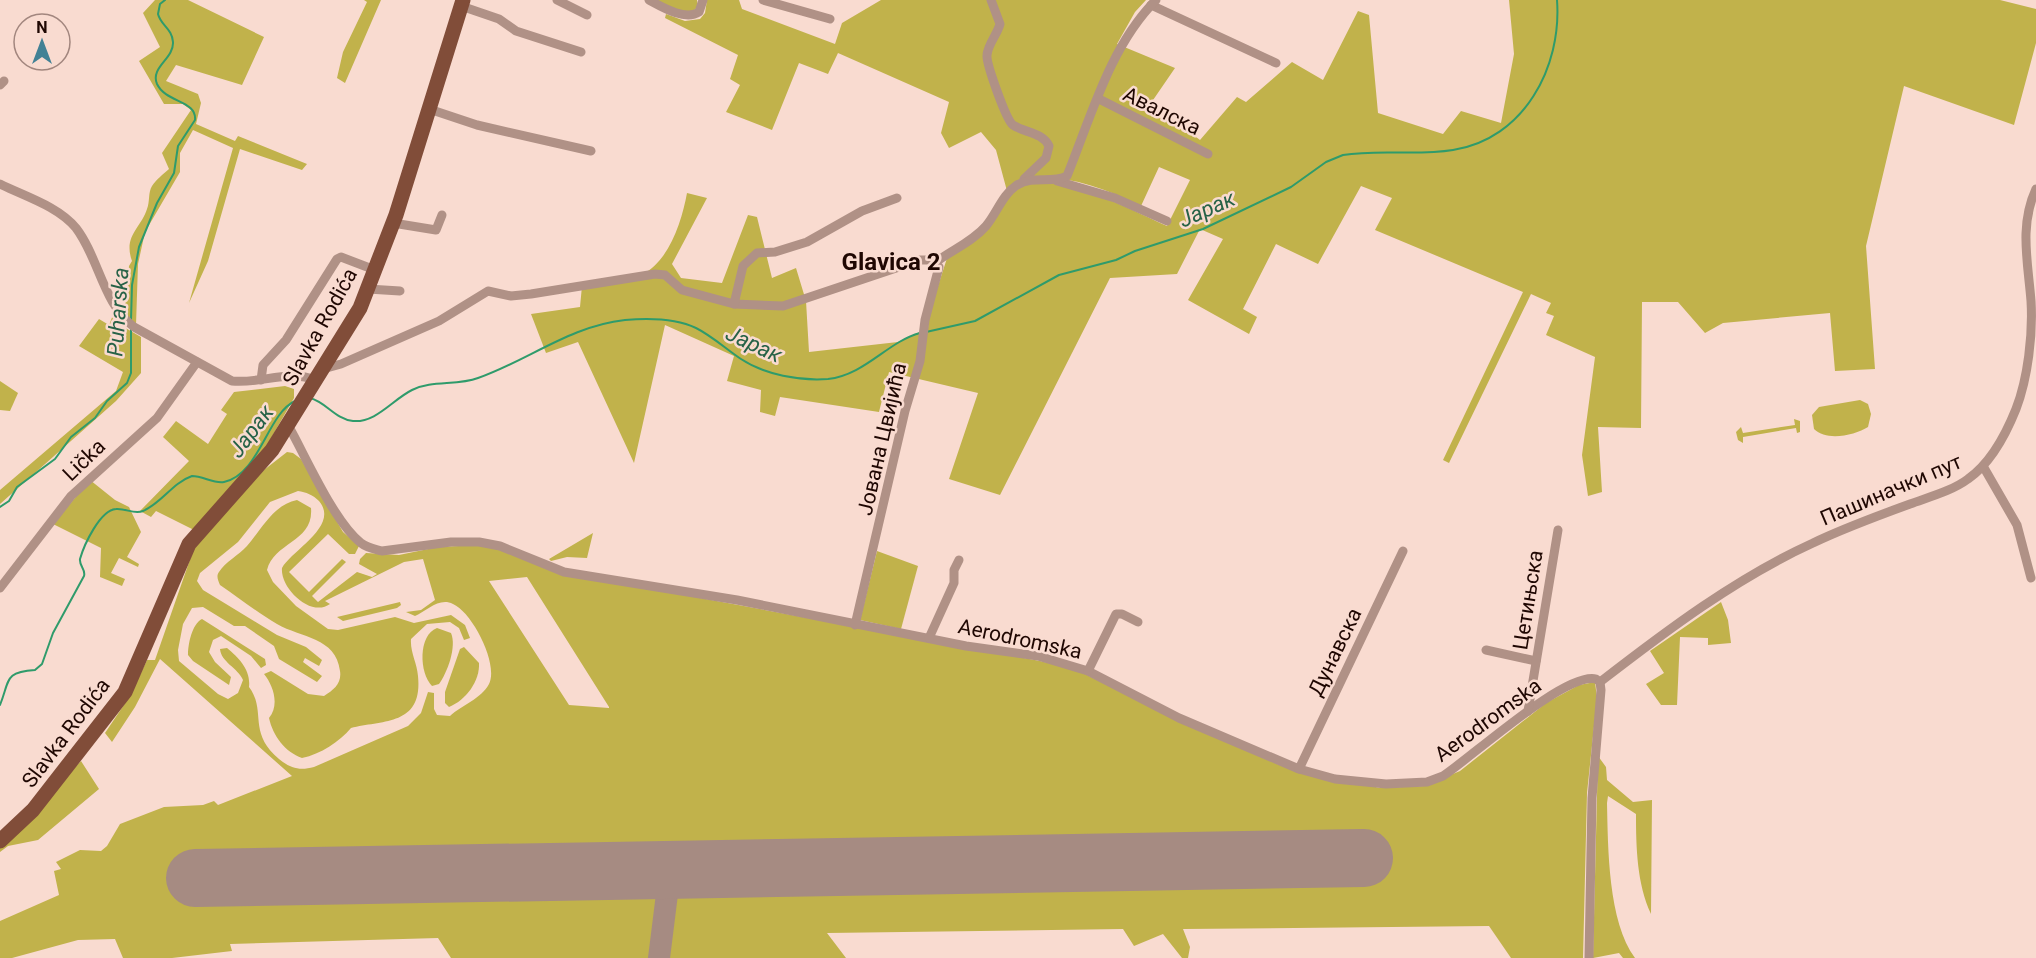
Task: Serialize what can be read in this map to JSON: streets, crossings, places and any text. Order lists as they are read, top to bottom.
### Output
{
  "streets": {
    "main road": ["Slavka Rodića"],
    "street": [
      "Авалска",
      "Јована Цвијића",
      "Lička",
      "Пашиначки пут",
      "Цетињска",
      "Aerodromska",
      "Дунавска"
    ]
  },
  "crossings": [
    ["Slavka Rodića", "Aerodromska"],
    ["Јована Цвијића", "Aerodromska"],
    ["Пашиначки пут", "Aerodromska"],
    ["Цетињска", "Aerodromska"],
    ["Aerodromska", "Дунавска"]
  ],
  "districts": ["Glavica 2"],
  "water": ["Јарак", "Puharska"],
  "north": "top"
}
